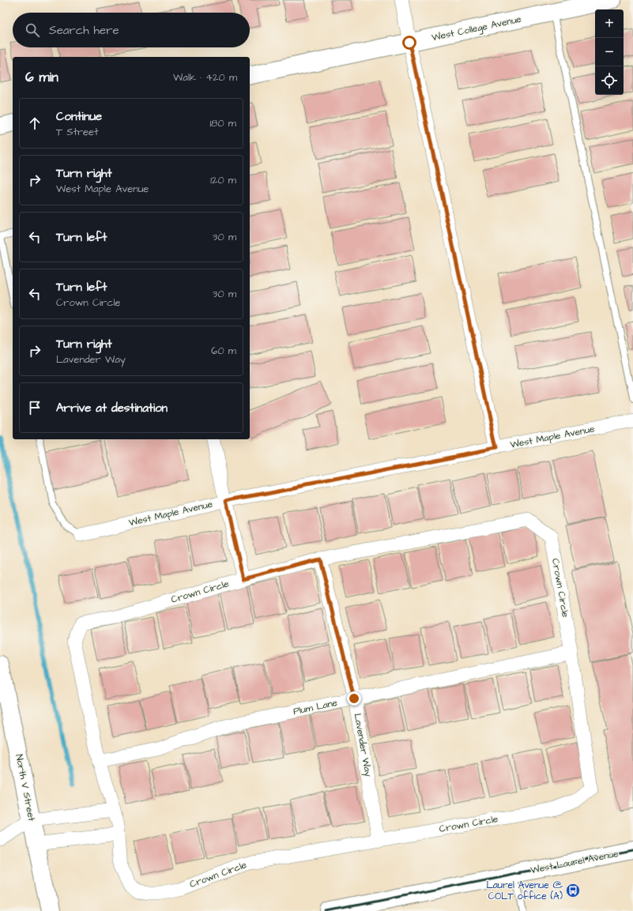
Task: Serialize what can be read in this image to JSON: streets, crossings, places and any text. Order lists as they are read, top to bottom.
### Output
{
  "streets": {
    "street": [
      "West College Avenue",
      "West Maple Avenue",
      "Crown Circle",
      "Plum Lane",
      "Lavender Way",
      "North V Street",
      "West Laurel Avenue"
    ]
  },
  "crossings": [
    ["Crown Circle", "Plum Lane"],
    ["Crown Circle", "Lavender Way"],
    ["Plum Lane", "Lavender Way"]
  ],
  "places": {
    "bus stop": ["Laurel Avenue @ COLT office (A)"]
  },
  "page": {
    "map_buttons": ["+", "−"],
    "search": "Search here",
    "heading": ["6 min", "Walk · 420 m"],
    "list": [
      ["Continue", "T Street", "180 m"],
      ["Turn right", "West Maple Avenue", "120 m"],
      ["Turn left", "30 m"],
      ["Turn left", "Crown Circle", "30 m"],
      ["Turn right", "Lavender Way", "60 m"],
      "Arrive at destination"
    ]
  }
}
